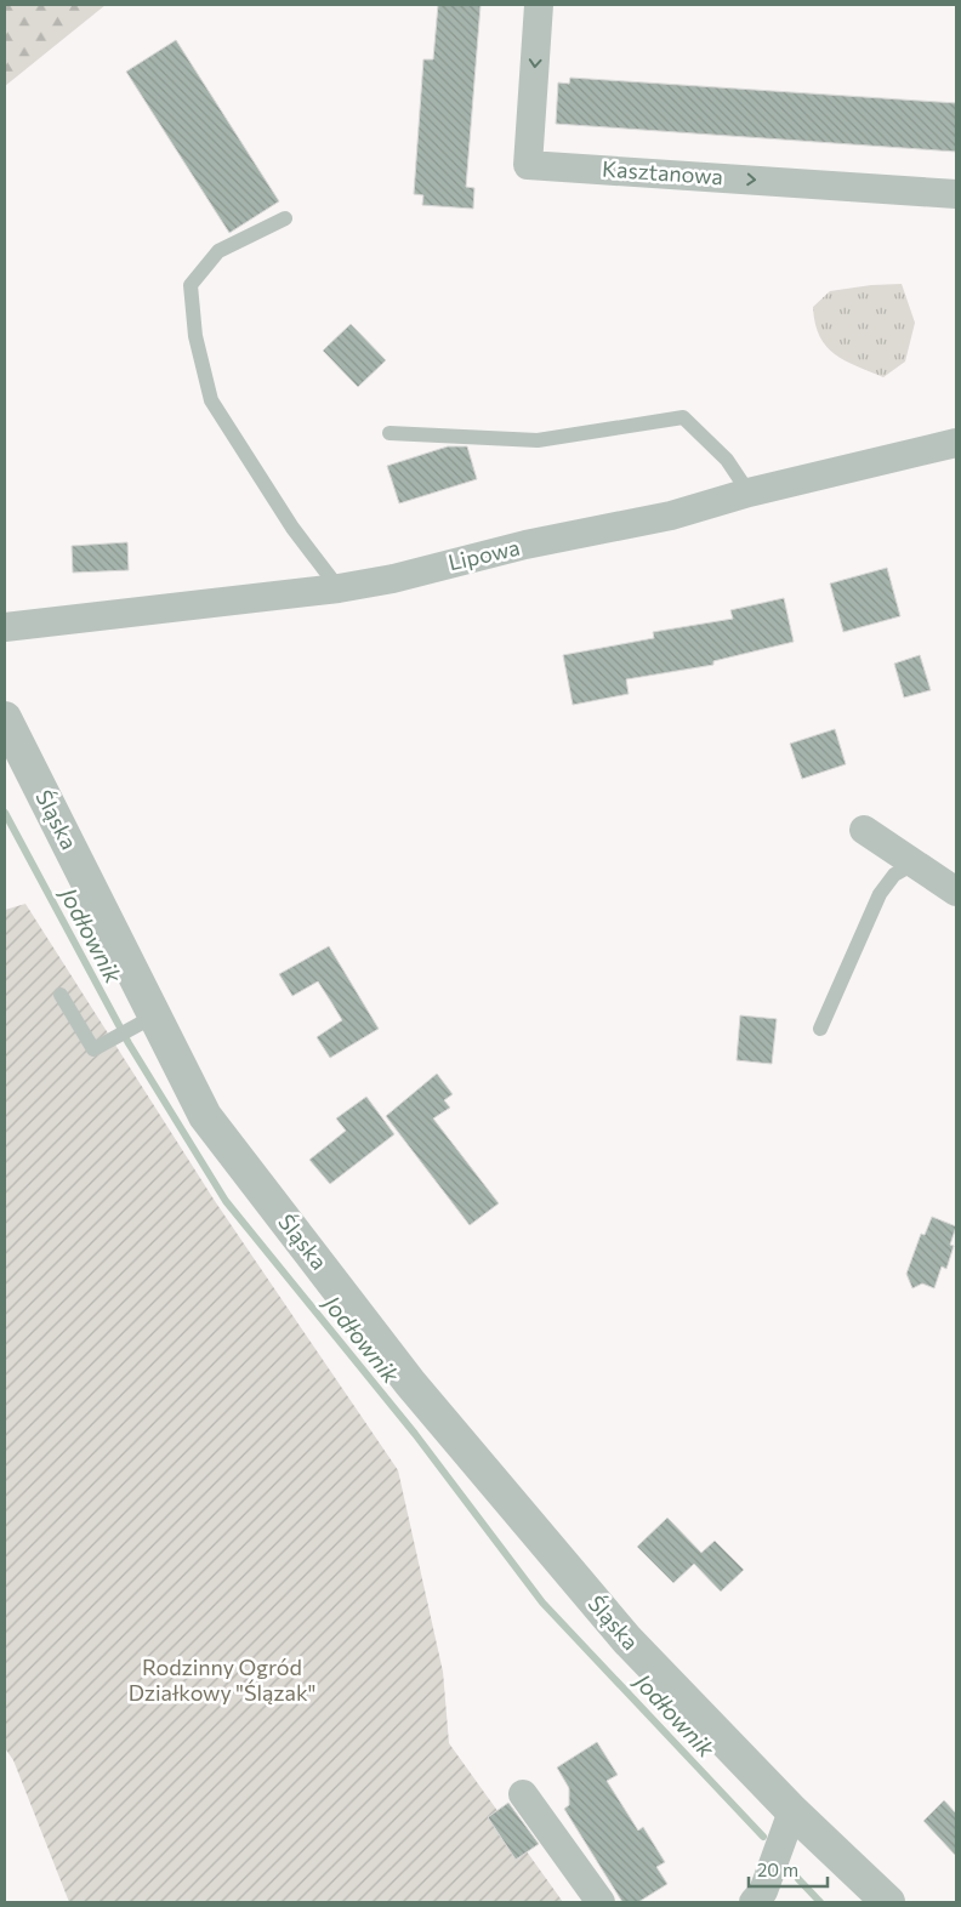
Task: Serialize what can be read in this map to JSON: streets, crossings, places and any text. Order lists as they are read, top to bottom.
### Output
{
  "streets": {
    "street": ["Kasztanowa", "Lipowa", "Śląska"]
  },
  "water": ["Jodłownik"],
  "parks": ["Rodzinny Ogród Działkowy \"Ślązak\""],
  "scale_bar": "20 m"
}
